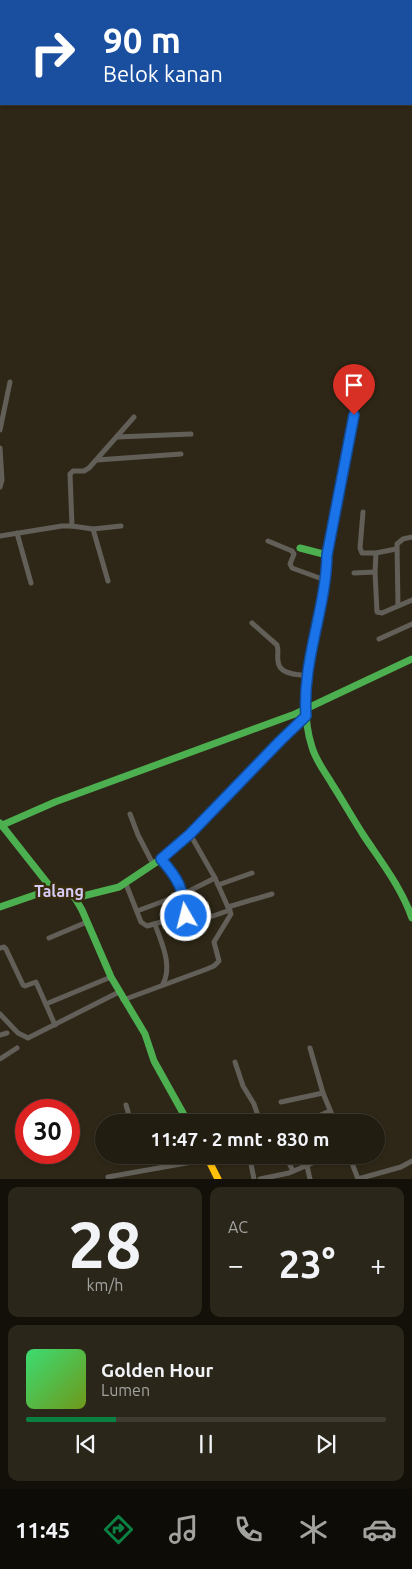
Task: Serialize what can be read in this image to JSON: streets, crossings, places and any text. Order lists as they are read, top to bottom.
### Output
{
  "districts": ["Talang"],
  "page": {
    "turn": ["90 m", "Belok kanan"],
    "limit": "30",
    "trip": "11:47 · 2 mnt · 830 m",
    "tile": [
      ["28", "km/h"],
      "AC"
    ],
    "heat": ["−", "23°", "+"],
    "song": ["Golden Hour", "Lumen"],
    "tabs": "11:45"
  }
}
